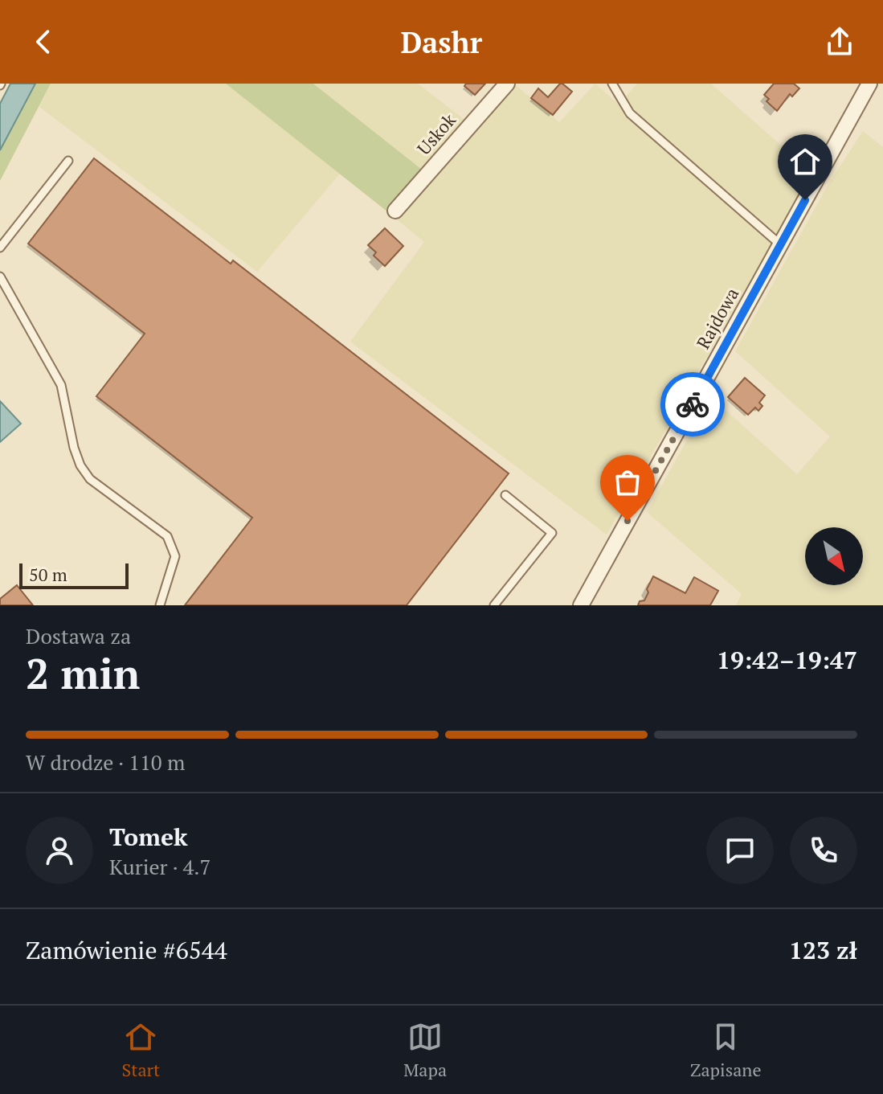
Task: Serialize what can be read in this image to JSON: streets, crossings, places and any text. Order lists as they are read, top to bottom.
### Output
{
  "streets": {
    "street": ["Uskok", "Rajdowa"]
  },
  "scale_bar": "50 m",
  "north": "bottom right",
  "page": {
    "header": "Dashr",
    "scale": "50 m",
    "heading": ["2 min", "Dostawa za", "19:42–19:47"],
    "panel": [
      "Tomek",
      "Kurier · 4.7",
      "Zamówienie #6544",
      "123 zł"
    ],
    "bar": "W drodze · 110 m",
    "tabs": ["Start", "Mapa", "Zapisane"]
  }
}
